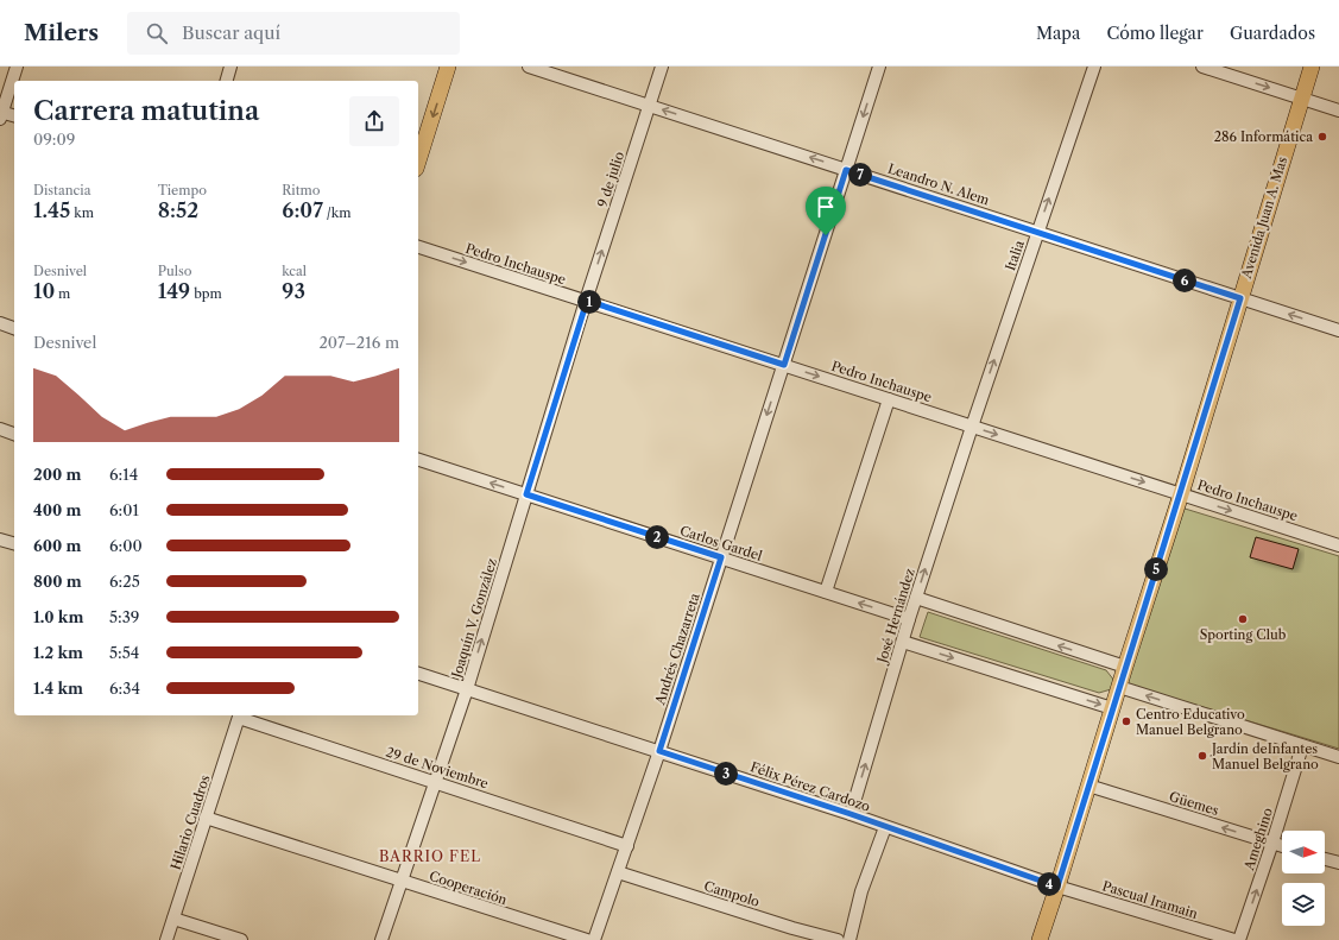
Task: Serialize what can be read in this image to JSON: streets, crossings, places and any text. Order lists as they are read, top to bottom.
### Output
{
  "streets": {
    "main road": ["Avenida Juan A. Mas"],
    "street": [
      "9 de julio",
      "Leandro N. Alem",
      "Italia",
      "Pedro Inchauspe",
      "Carlos Gardel",
      "José Hernández",
      "Joaquín V. González",
      "Andrés Chazarreta",
      "29 de Noviembre",
      "Félix Pérez Cardozo",
      "Güemes",
      "Hilario Cuadros",
      "Ameghino",
      "Cooperación",
      "Campolo",
      "Pascual Iramain"
    ]
  },
  "crossings": [
    ["9 de julio", "Leandro N. Alem"],
    ["9 de julio", "Pedro Inchauspe"],
    ["9 de julio", "Joaquín V. González"],
    ["Leandro N. Alem", "Avenida Juan A. Mas"],
    ["Leandro N. Alem", "Italia"],
    ["Leandro N. Alem", "Andrés Chazarreta"],
    ["Avenida Juan A. Mas", "Pedro Inchauspe"],
    ["Avenida Juan A. Mas", "Félix Pérez Cardozo"],
    ["Avenida Juan A. Mas", "Güemes"],
    ["Avenida Juan A. Mas", "Pascual Iramain"],
    ["Italia", "Pedro Inchauspe"],
    ["Italia", "José Hernández"],
    ["Pedro Inchauspe", "José Hernández"],
    ["Pedro Inchauspe", "Joaquín V. González"],
    ["Pedro Inchauspe", "Andrés Chazarreta"],
    ["Carlos Gardel", "José Hernández"],
    ["Carlos Gardel", "Joaquín V. González"],
    ["Carlos Gardel", "Andrés Chazarreta"],
    ["José Hernández", "Félix Pérez Cardozo"],
    ["Joaquín V. González", "29 de Noviembre"],
    ["Joaquín V. González", "Félix Pérez Cardozo"],
    ["Joaquín V. González", "Cooperación"],
    ["Andrés Chazarreta", "29 de Noviembre"],
    ["Andrés Chazarreta", "Félix Pérez Cardozo"],
    ["Andrés Chazarreta", "Campolo"],
    ["29 de Noviembre", "Hilario Cuadros"],
    ["Félix Pérez Cardozo", "Pascual Iramain"],
    ["Güemes", "Ameghino"],
    ["Hilario Cuadros", "Cooperación"]
  ],
  "one_way": [
    "9 de julio",
    "Leandro N. Alem",
    "Italia",
    "Pedro Inchauspe",
    "Carlos Gardel",
    "Ameghino"
  ],
  "districts": ["BARRIO FEL"],
  "places": [
    "286 Informática",
    "Sporting Club",
    "Centro Educativo Manuel Belgrano",
    "Jardín deInfantes Manuel Belgrano"
  ],
  "north": "right",
  "page": {
    "header": "Milers",
    "search": "Buscar aquí",
    "nav": ["Mapa", "Cómo llegar", "Guardados"],
    "heading": ["Carrera matutina", "09:09"],
    "stats": [
      ["Distancia", "1.45 km"],
      ["Tiempo", "8:52"],
      ["Ritmo", "6:07 /km"],
      ["Desnivel", "10 m"],
      ["Pulso", "149 bpm"],
      ["kcal", "93"]
    ],
    "pins": [
      "7",
      "6",
      "1",
      "2",
      "5",
      "3",
      "4"
    ],
    "chart": ["Desnivel", "207–216 m"],
    "list": [
      {
        "name": "200 m",
        "note": "6:14"
      },
      {
        "name": "400 m",
        "note": "6:01"
      },
      {
        "name": "600 m",
        "note": "6:00"
      },
      {
        "name": "800 m",
        "note": "6:25"
      },
      {
        "name": "1.0 km",
        "note": "5:39"
      },
      {
        "name": "1.2 km",
        "note": "5:54"
      },
      {
        "name": "1.4 km",
        "note": "6:34"
      }
    ]
  }
}
